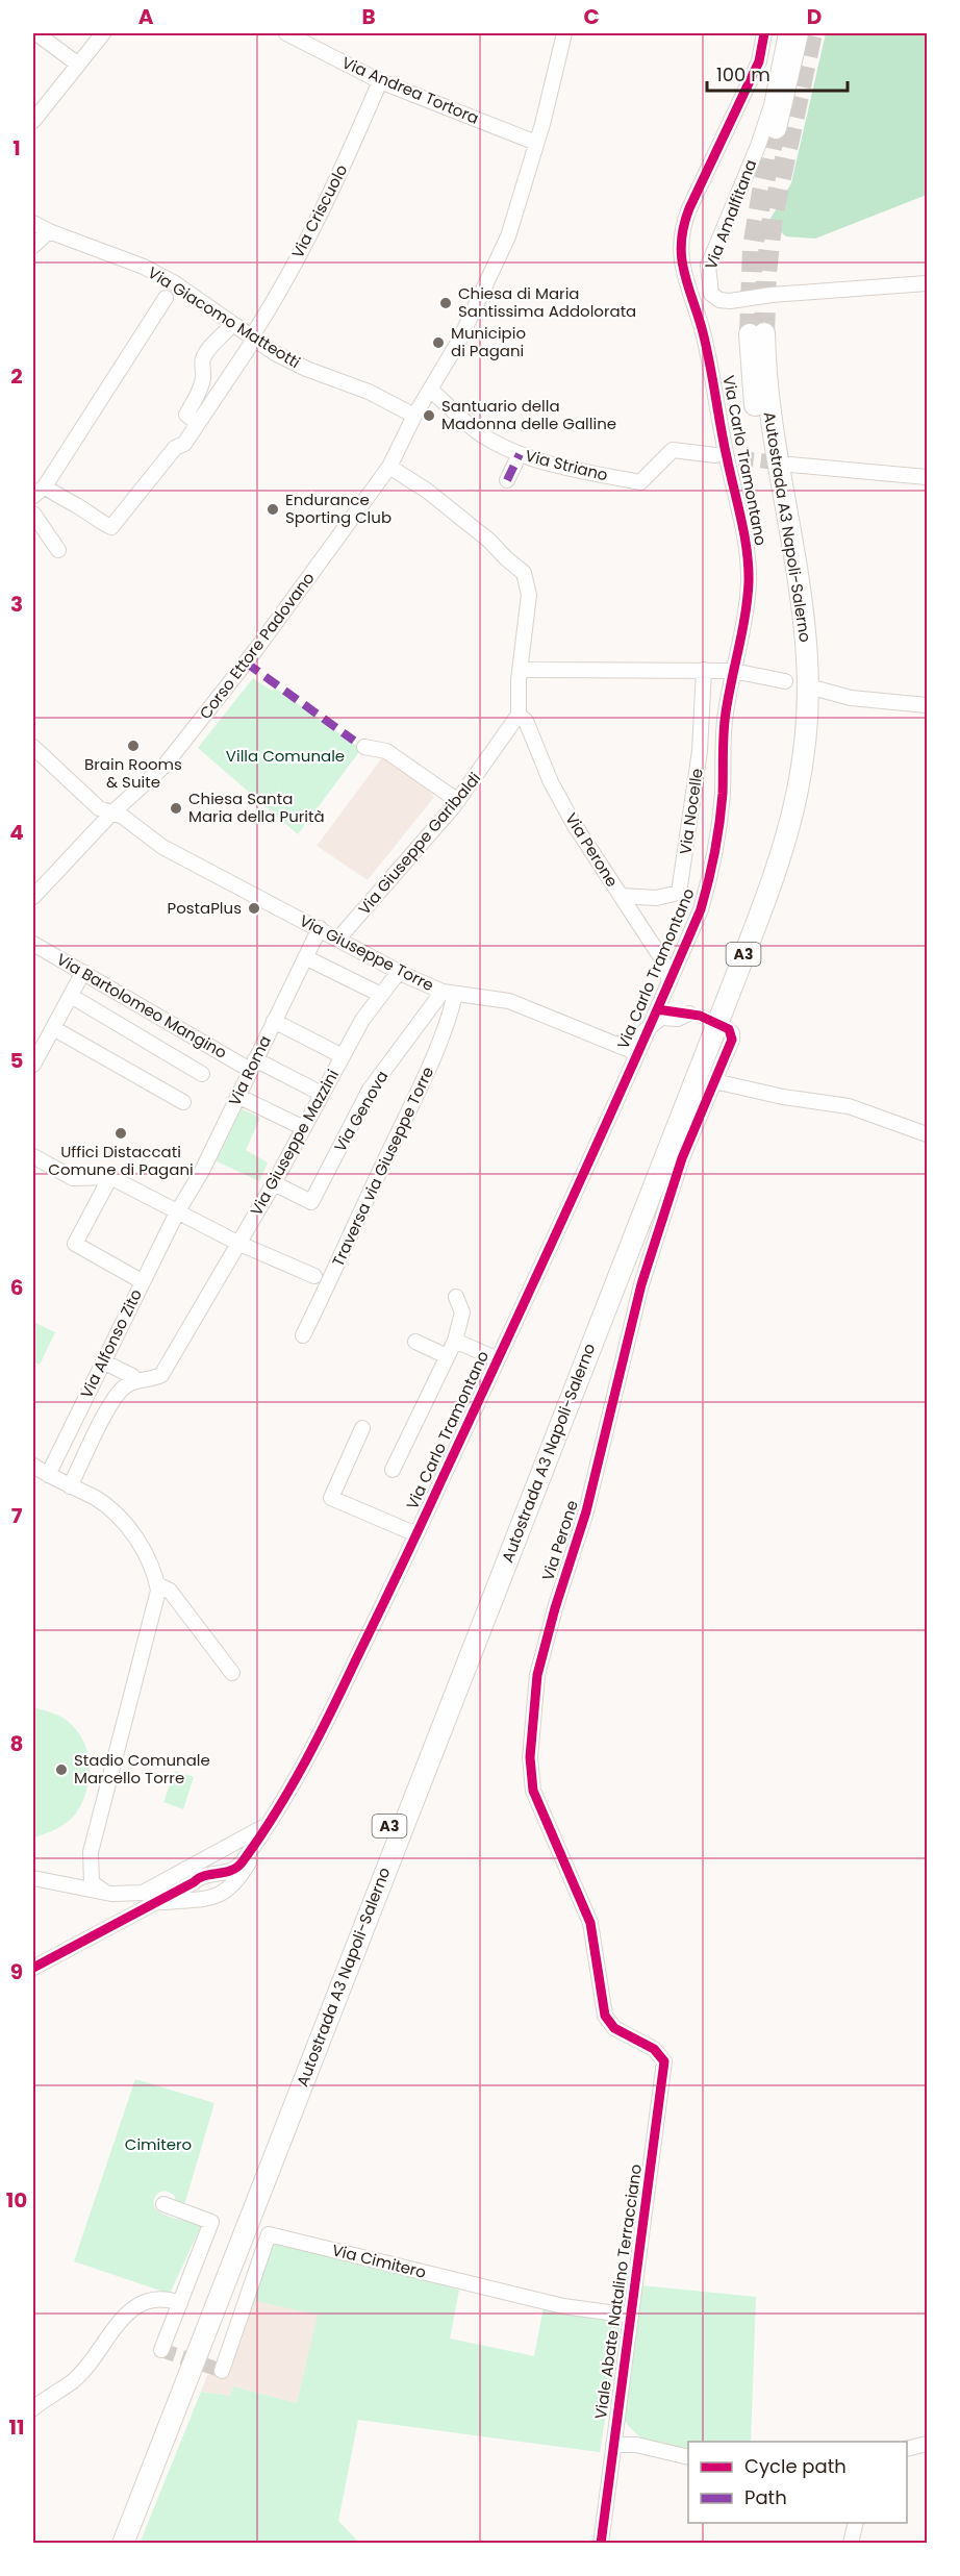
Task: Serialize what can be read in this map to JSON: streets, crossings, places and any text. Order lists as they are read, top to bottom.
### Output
{
  "streets": {
    "highway": ["Autostrada A3 Napoli-Salerno", "A3"],
    "street": [
      "Via Andrea Tortora",
      "Via Criscuolo",
      "Via Amalfitana",
      "Via Giacomo Matteotti",
      "Via Carlo Tramontano",
      "Via Striano",
      "Corso Ettore Padovano",
      "Via Nocelle",
      "Via Giuseppe Garibaldi",
      "Via Perone",
      "Via Giuseppe Torre",
      "Via Bartolomeo Mangino",
      "Via Roma",
      "Via Genova",
      "Via Giuseppe Mazzini",
      "Traversa via Giuseppe Torre",
      "Via Alfonso Zito",
      "Via Cimitero",
      "Viale Abate Natalino Terracciano"
    ]
  },
  "crossings": [
    ["Via Andrea Tortora", "Via Criscuolo"],
    ["Via Andrea Tortora", "Corso Ettore Padovano"],
    ["Via Criscuolo", "Via Giacomo Matteotti"],
    ["Via Giacomo Matteotti", "Corso Ettore Padovano"],
    ["Via Carlo Tramontano", "Via Perone"],
    ["Via Carlo Tramontano", "Via Giuseppe Torre"],
    ["Via Striano", "Corso Ettore Padovano"],
    ["Corso Ettore Padovano", "Via Giuseppe Torre"],
    ["Via Nocelle", "Via Perone"],
    ["Via Giuseppe Garibaldi", "Via Perone"],
    ["Via Giuseppe Garibaldi", "Via Giuseppe Torre"],
    ["Via Perone", "Viale Abate Natalino Terracciano"],
    ["Via Giuseppe Torre", "Via Roma"],
    ["Via Giuseppe Torre", "Via Genova"],
    ["Via Giuseppe Torre", "Via Giuseppe Mazzini"],
    ["Via Giuseppe Torre", "Traversa via Giuseppe Torre"],
    ["Via Bartolomeo Mangino", "Via Roma"],
    ["Via Bartolomeo Mangino", "Via Giuseppe Mazzini"],
    ["Via Roma", "Via Alfonso Zito"],
    ["Via Genova", "Via Giuseppe Mazzini"],
    ["Via Genova", "Traversa via Giuseppe Torre"],
    ["Via Cimitero", "Viale Abate Natalino Terracciano"]
  ],
  "parks": ["Villa Comunale", "Cimitero"],
  "places": [
    "Chiesa di Maria Santissima Addolorata",
    "Municipio di Pagani",
    "Santuario della Madonna delle Galline",
    "Endurance Sporting Club",
    "Brain Rooms & Suite",
    "Chiesa Santa Maria della Purità",
    "PostaPlus",
    "Uffici Distaccati Comune di Pagani",
    "Stadio Comunale Marcello Torre"
  ],
  "legend": ["Cycle path", "Path"],
  "scale_bar": "100 m",
  "grid": {
    "columns": [
      "A",
      "B",
      "C",
      "D"
    ],
    "rows": [
      "1",
      "2",
      "3",
      "4",
      "5",
      "6",
      "7",
      "8",
      "9",
      "10",
      "11"
    ]
  }
}
